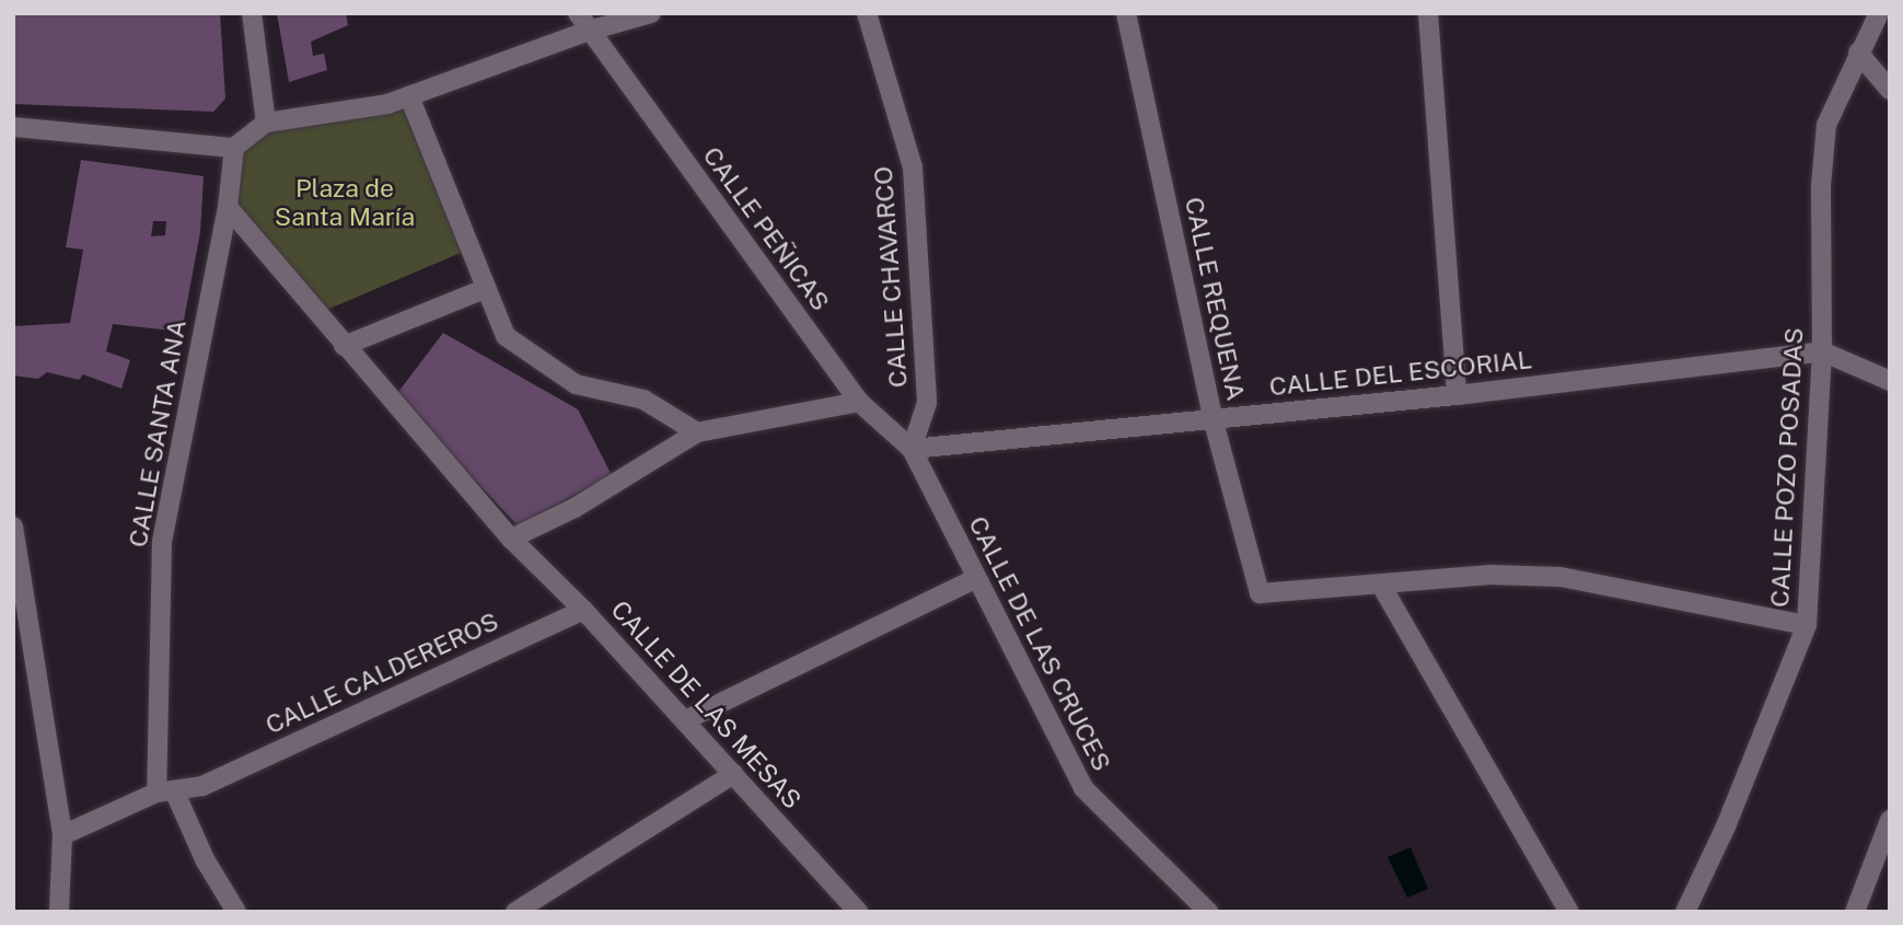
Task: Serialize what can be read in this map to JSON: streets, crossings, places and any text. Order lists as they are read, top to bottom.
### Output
{
  "streets": {
    "street": [
      "CALLE PEÑICAS",
      "CALLE CHAVARCO",
      "CALLE REQUENA",
      "CALLE DEL ESCORIAL",
      "CALLE SANTA ANA",
      "CALLE POZO POSADAS",
      "CALLE DE LAS CRUCES",
      "CALLE CALDEREROS",
      "CALLE DE LAS MESAS"
    ]
  },
  "crossings": [
    ["CALLE PEÑICAS", "CALLE CHAVARCO"],
    ["CALLE PEÑICAS", "CALLE DEL ESCORIAL"],
    ["CALLE PEÑICAS", "CALLE DE LAS CRUCES"],
    ["CALLE CHAVARCO", "CALLE DEL ESCORIAL"],
    ["CALLE CHAVARCO", "CALLE DE LAS CRUCES"],
    ["CALLE REQUENA", "CALLE DEL ESCORIAL"],
    ["CALLE DEL ESCORIAL", "CALLE POZO POSADAS"],
    ["CALLE DEL ESCORIAL", "CALLE DE LAS CRUCES"],
    ["CALLE SANTA ANA", "CALLE CALDEREROS"],
    ["CALLE CALDEREROS", "CALLE DE LAS MESAS"]
  ],
  "parks": ["Plaza de Santa María"]
}
